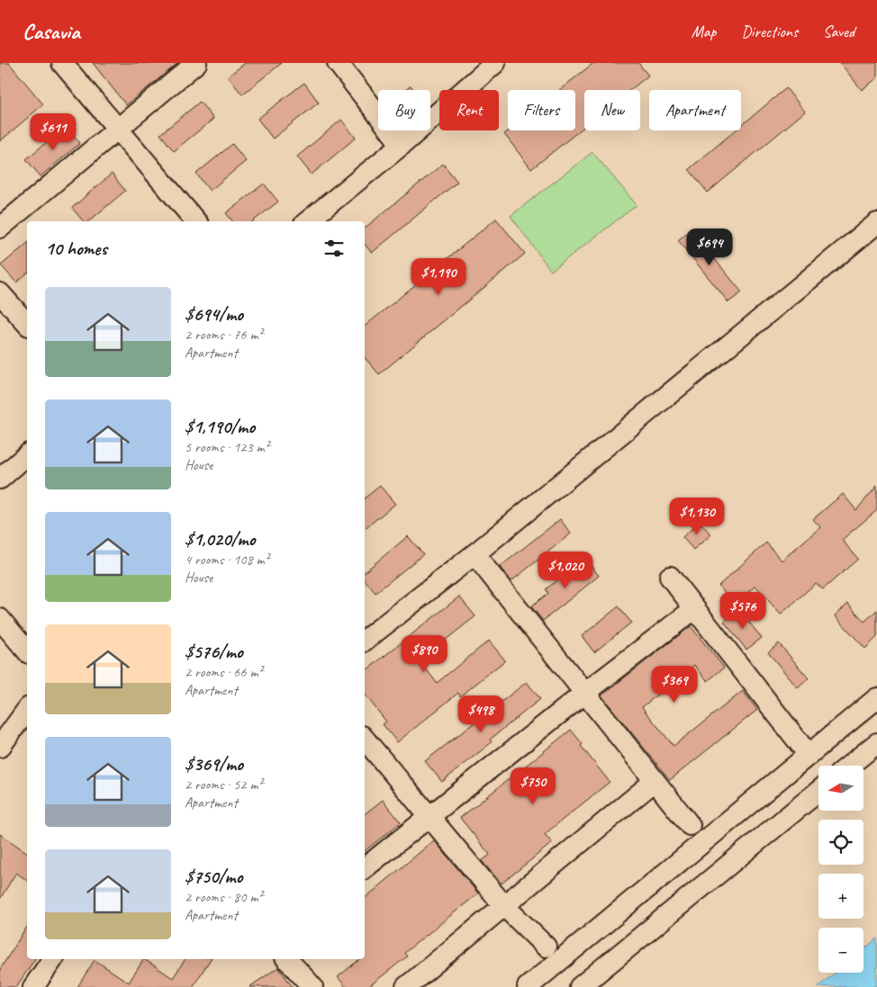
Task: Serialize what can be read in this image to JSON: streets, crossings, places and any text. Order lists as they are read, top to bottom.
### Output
{
  "north": "left",
  "page": {
    "header": "Casavia",
    "nav": ["Map", "Directions", "Saved"],
    "chip": [
      "Buy",
      "Rent",
      "Filters",
      "New",
      "Apartment"
    ],
    "price": [
      "$611",
      "$694",
      "$1,190",
      "$1,130",
      "$1,020",
      "$576",
      "$890",
      "$369",
      "$498",
      "$750"
    ],
    "heading": "10 homes",
    "list": [
      {
        "name": "$694/mo",
        "note": "2 rooms · 76 m² · Apartment"
      },
      {
        "name": "$1,190/mo",
        "note": "5 rooms · 123 m² · House"
      },
      {
        "name": "$1,020/mo",
        "note": "4 rooms · 108 m² · House"
      },
      {
        "name": "$576/mo",
        "note": "2 rooms · 66 m² · Apartment"
      },
      {
        "name": "$369/mo",
        "note": "2 rooms · 52 m² · Apartment"
      },
      {
        "name": "$750/mo",
        "note": "2 rooms · 80 m² · Apartment"
      }
    ],
    "map_buttons": ["+", "−"]
  }
}
